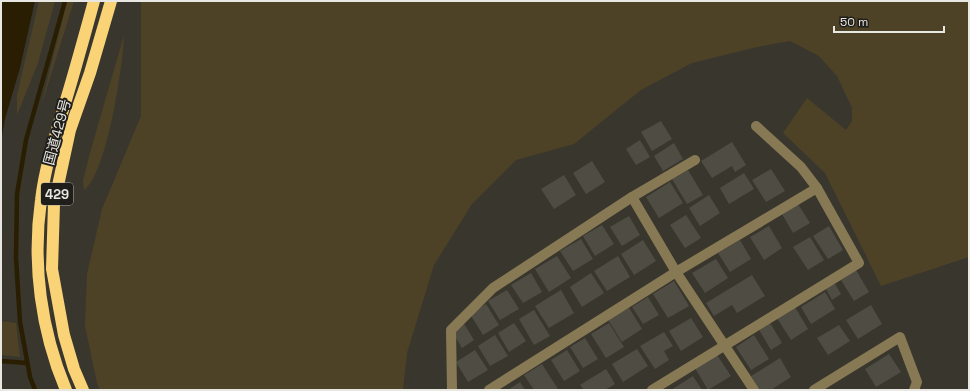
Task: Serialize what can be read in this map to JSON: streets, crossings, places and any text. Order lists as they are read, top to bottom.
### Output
{
  "streets": {
    "highway": ["国道429号", "429"]
  },
  "scale_bar": "50 m"
}
